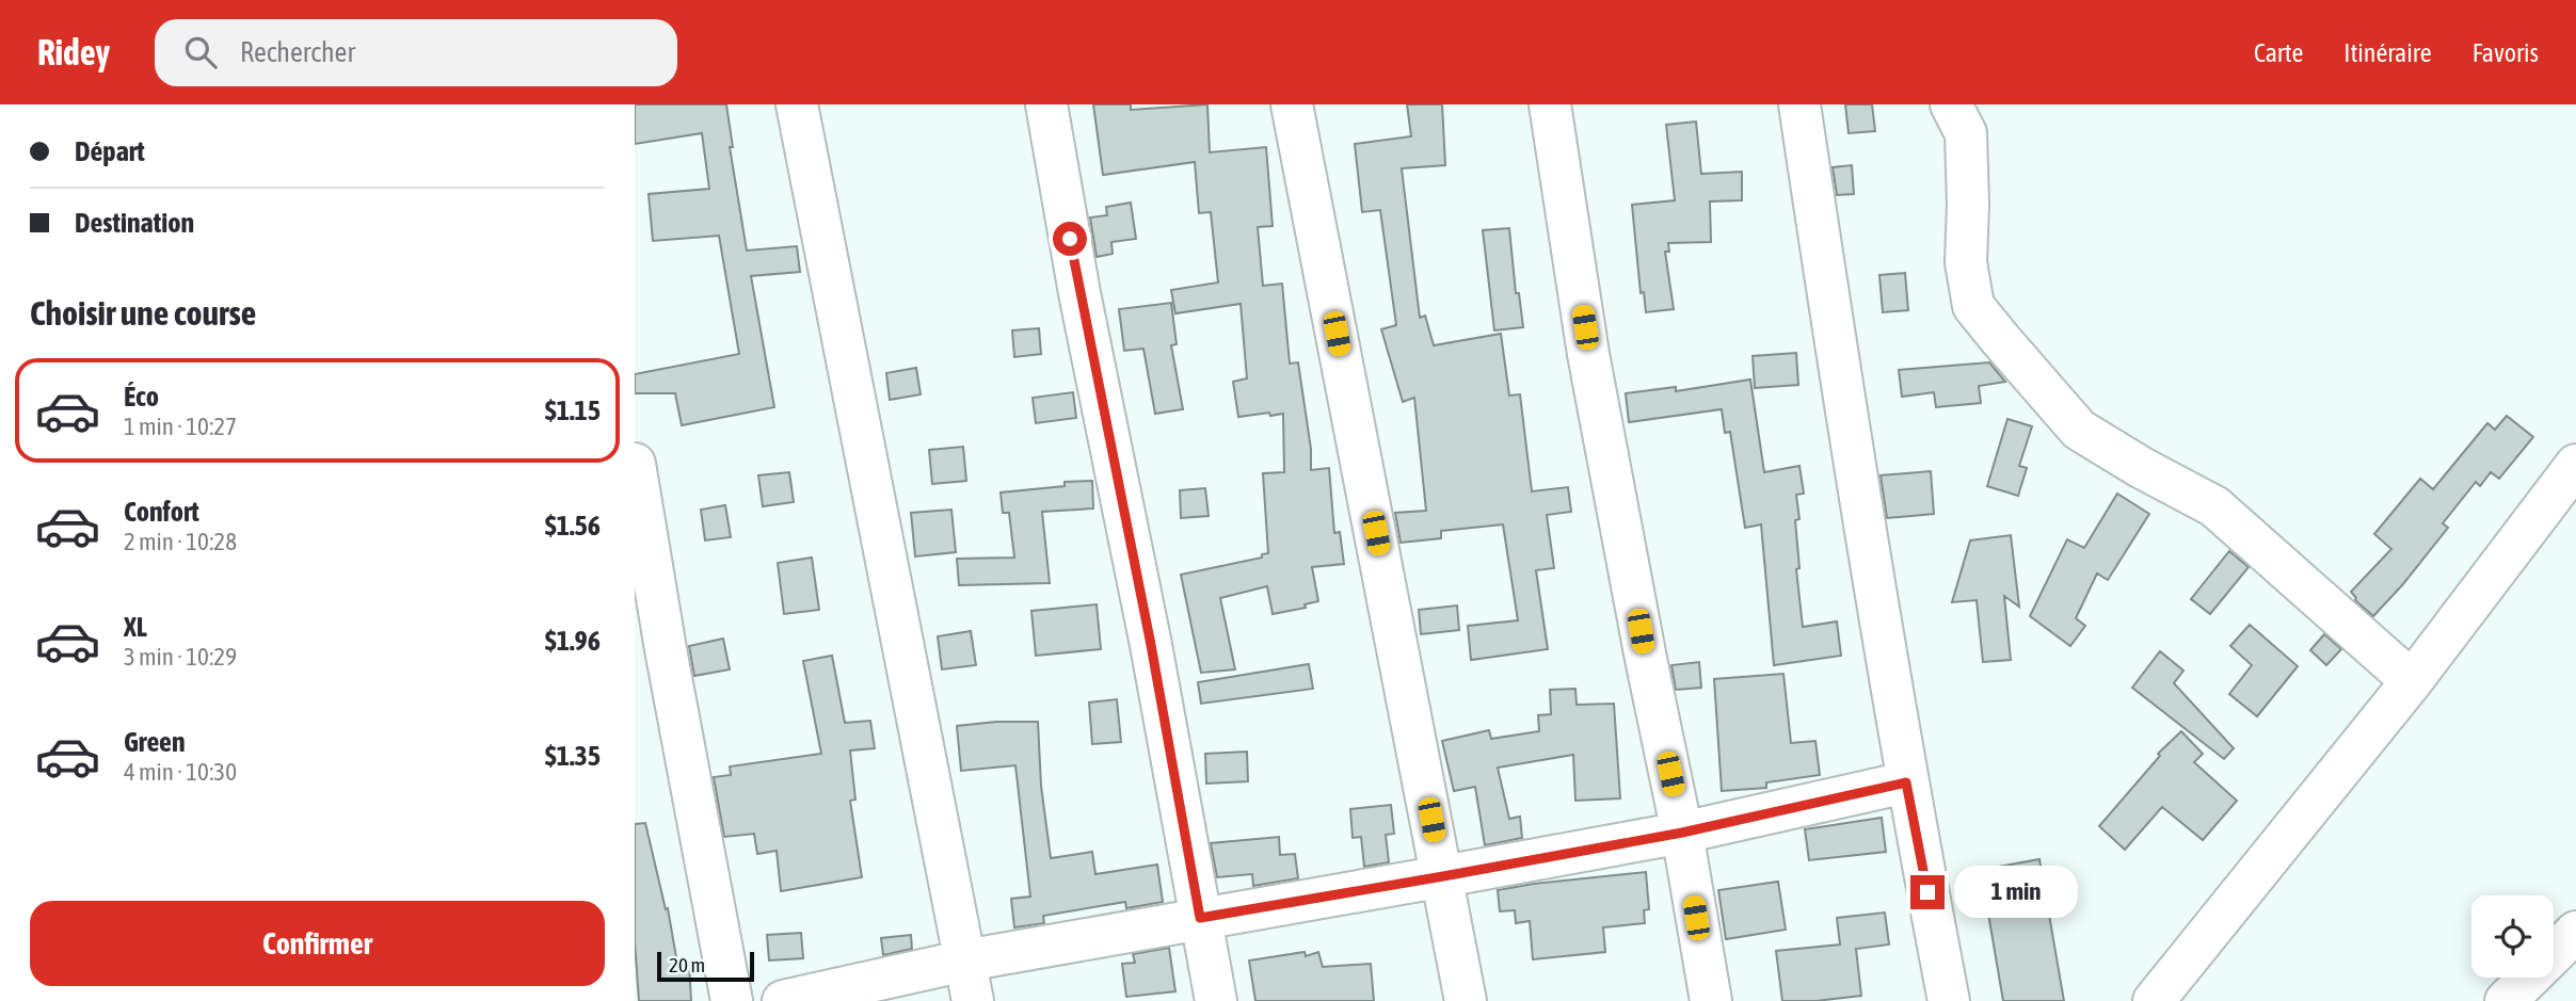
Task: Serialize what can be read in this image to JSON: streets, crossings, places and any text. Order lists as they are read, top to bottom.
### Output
{
  "scale_bar": "20 m",
  "page": {
    "header": "Ridey",
    "search": "Rechercher",
    "nav": ["Carte", "Itinéraire", "Favoris"],
    "banner": ["Départ", "Destination"],
    "heading": "Choisir une course",
    "list": [
      {
        "name": "Éco",
        "note": "1 min · 10:27",
        "value": "$1.15"
      },
      {
        "name": "Confort",
        "note": "2 min · 10:28",
        "value": "$1.56"
      },
      {
        "name": "XL",
        "note": "3 min · 10:29",
        "value": "$1.96"
      },
      {
        "name": "Green",
        "note": "4 min · 10:30",
        "value": "$1.35"
      }
    ],
    "bubble": "1 min",
    "buttons": "Confirmer",
    "scale": "20 m"
  }
}
